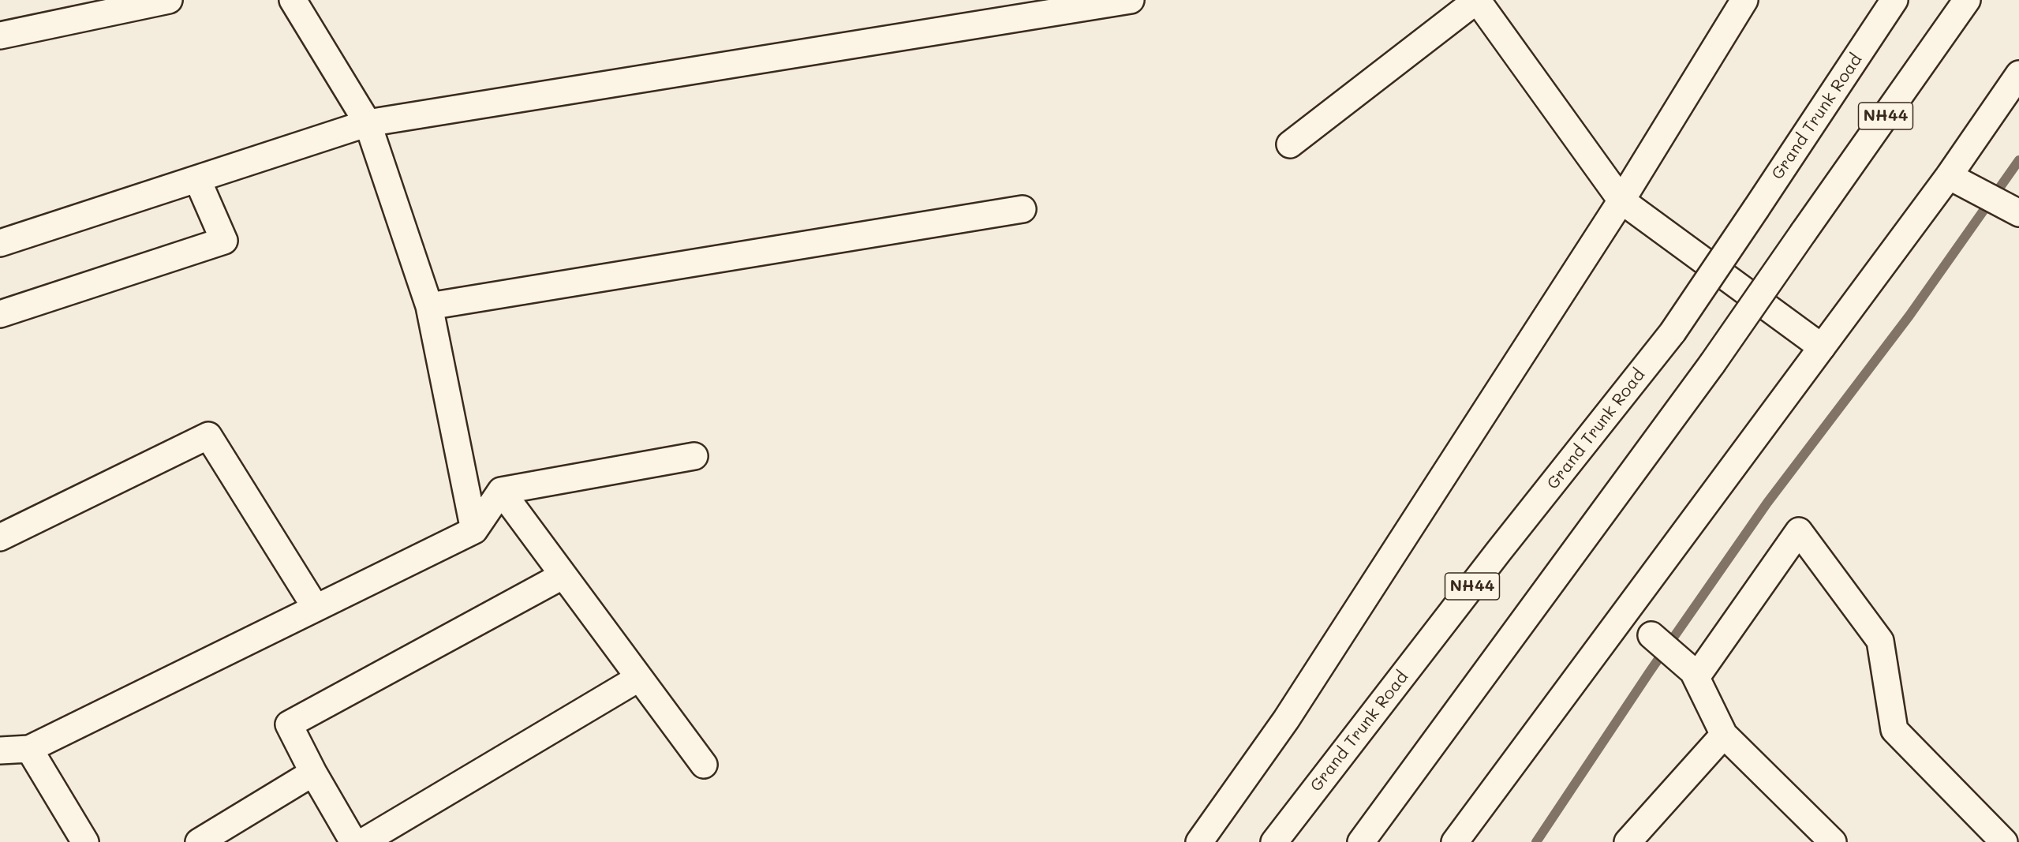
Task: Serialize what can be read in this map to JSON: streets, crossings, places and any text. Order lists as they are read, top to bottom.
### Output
{
  "streets": {
    "main road": ["NH44", "Grand Trunk Road"]
  }
}
